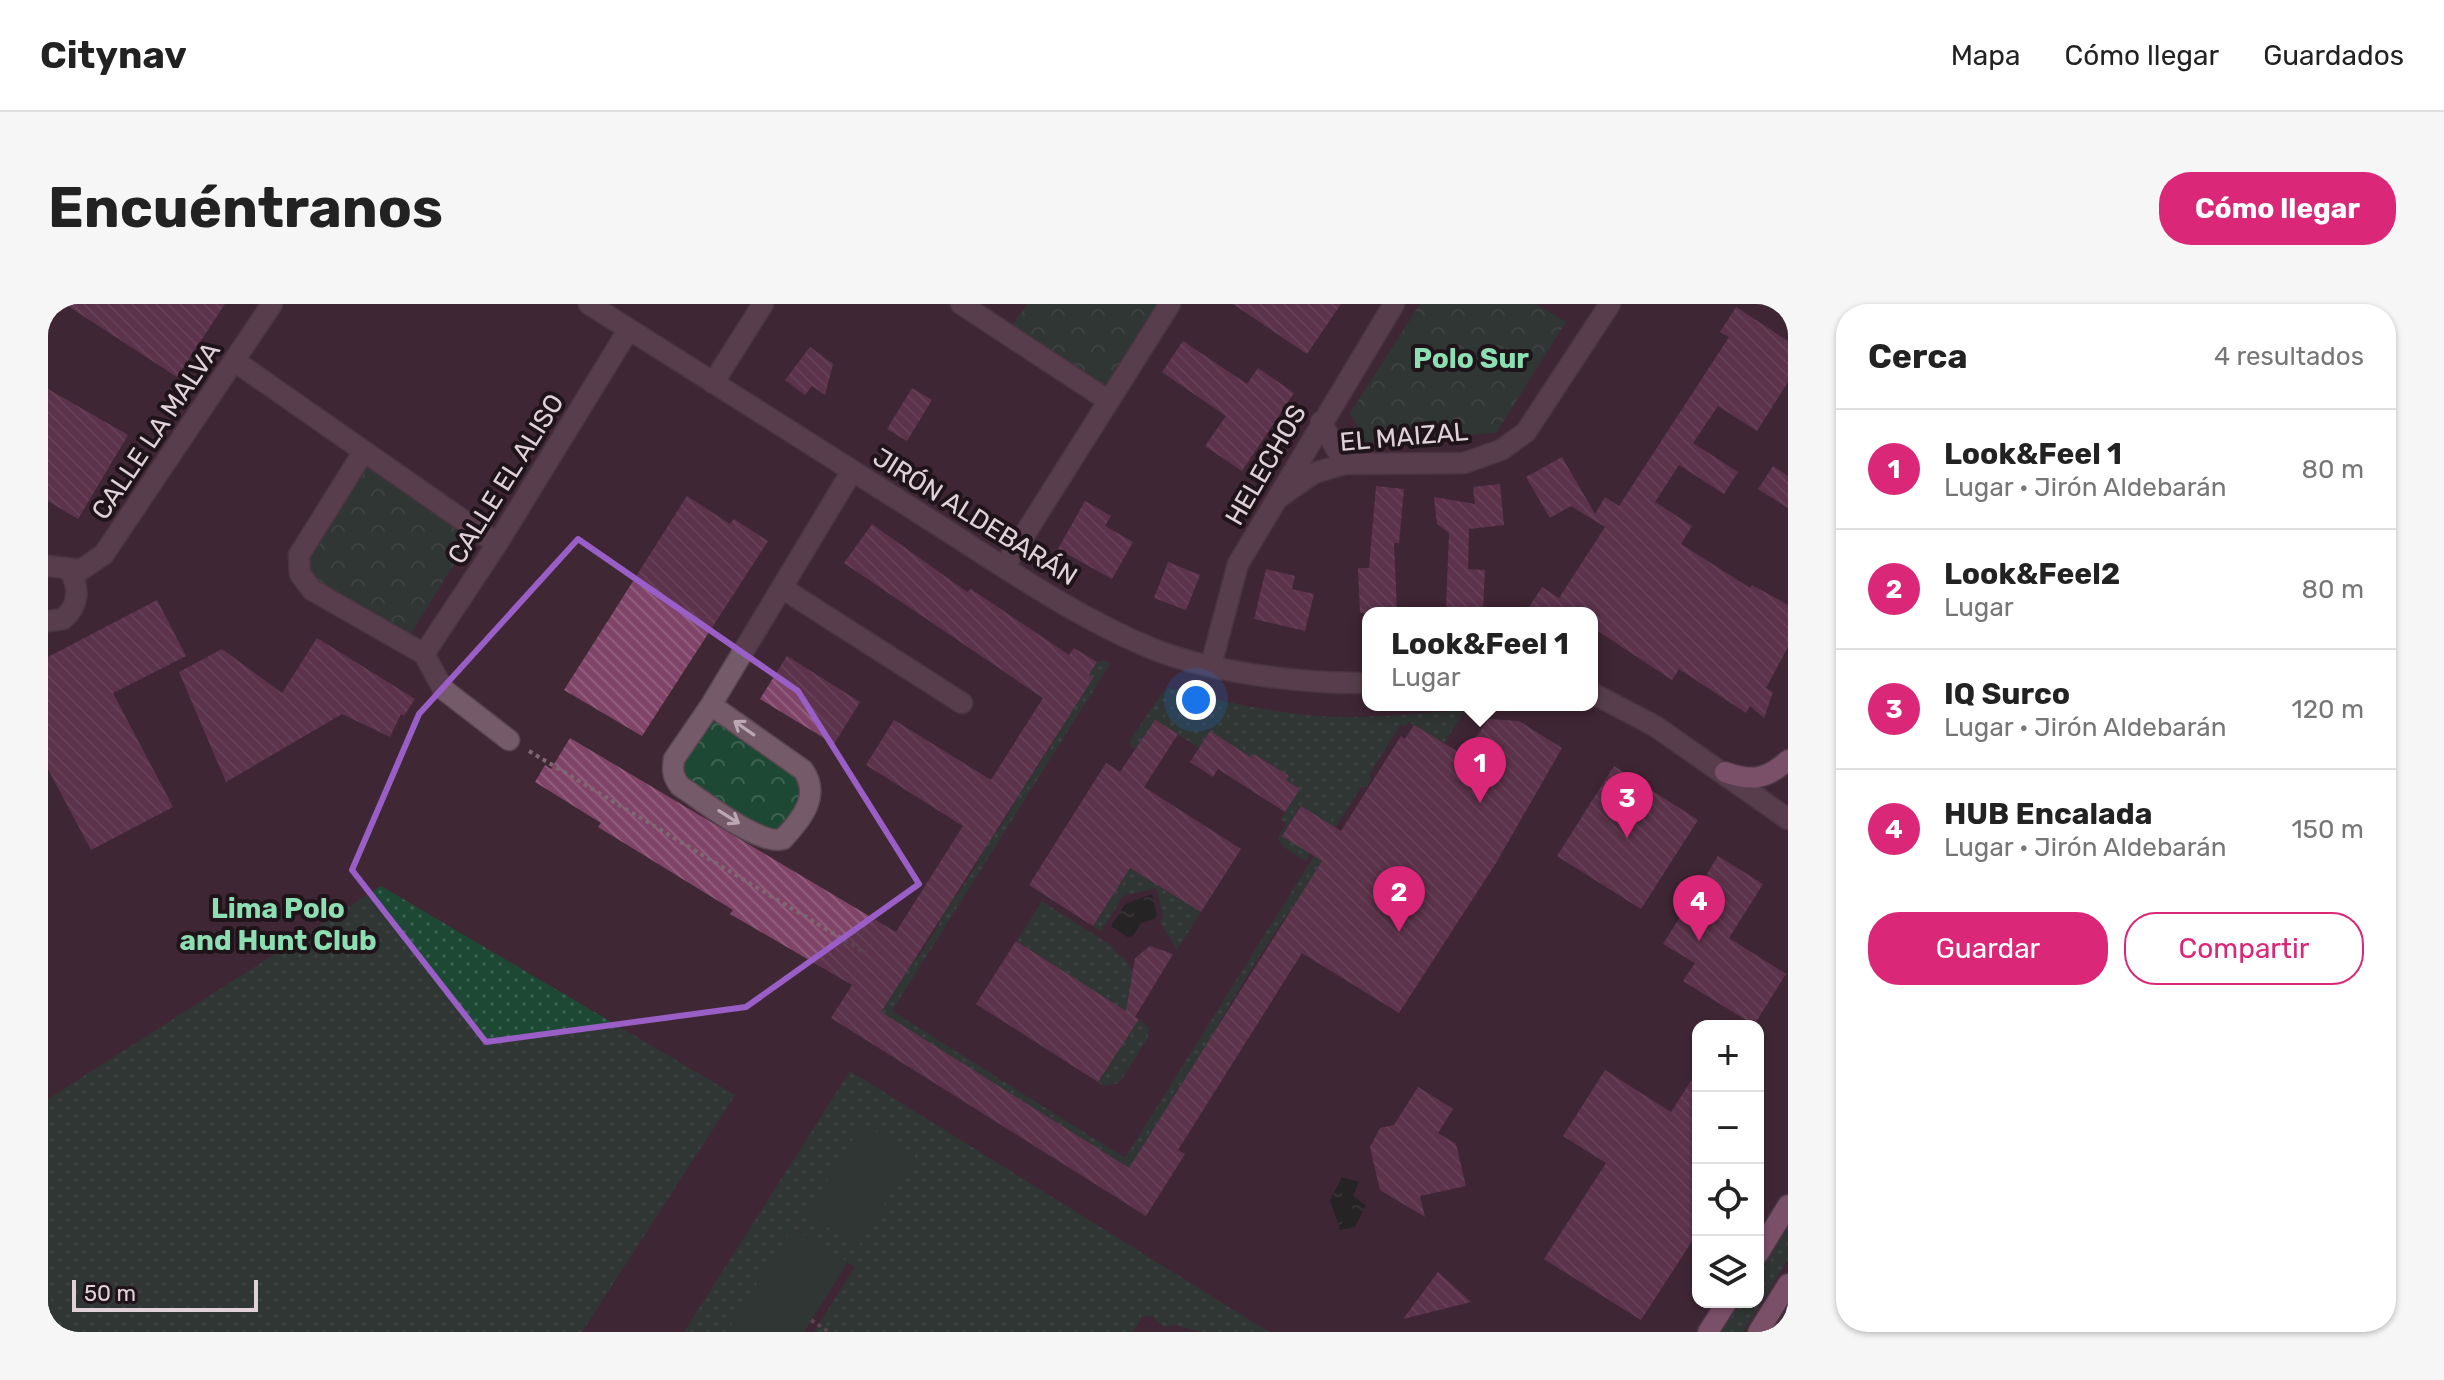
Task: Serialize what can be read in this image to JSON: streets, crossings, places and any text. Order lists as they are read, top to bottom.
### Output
{
  "streets": {
    "street": [
      "CALLE LA MALVA",
      "EL MAIZAL",
      "HELECHOS",
      "CALLE EL ALISO",
      "JIRÓN ALDEBARÁN"
    ]
  },
  "crossings": [
    ["EL MAIZAL", "HELECHOS"],
    ["HELECHOS", "JIRÓN ALDEBARÁN"],
    ["CALLE EL ALISO", "JIRÓN ALDEBARÁN"]
  ],
  "districts": ["Polo Sur", "Lima Polo and Hunt Club"],
  "scale_bar": "50 m",
  "page": {
    "header": "Citynav",
    "nav": ["Mapa", "Cómo llegar", "Guardados"],
    "buttons": [
      "Cómo llegar",
      ["Guardar", "Compartir"]
    ],
    "title": "Encuéntranos",
    "heading": ["Cerca", "4 resultados"],
    "list": [
      {
        "mark": "1",
        "name": "Look&Feel 1",
        "note": "Lugar · Jirón Aldebarán",
        "value": "80 m"
      },
      {
        "mark": "2",
        "name": "Look&Feel2",
        "note": "Lugar",
        "value": "80 m"
      },
      {
        "mark": "3",
        "name": "IQ Surco",
        "note": "Lugar · Jirón Aldebarán",
        "value": "120 m"
      },
      {
        "mark": "4",
        "name": "HUB Encalada",
        "note": "Lugar · Jirón Aldebarán",
        "value": "150 m"
      }
    ],
    "popup": ["Look&Feel 1", "Lugar"],
    "pins": [
      "1",
      "3",
      "2",
      "4"
    ],
    "map_buttons": ["+", "−"],
    "scale": "50 m"
  }
}
